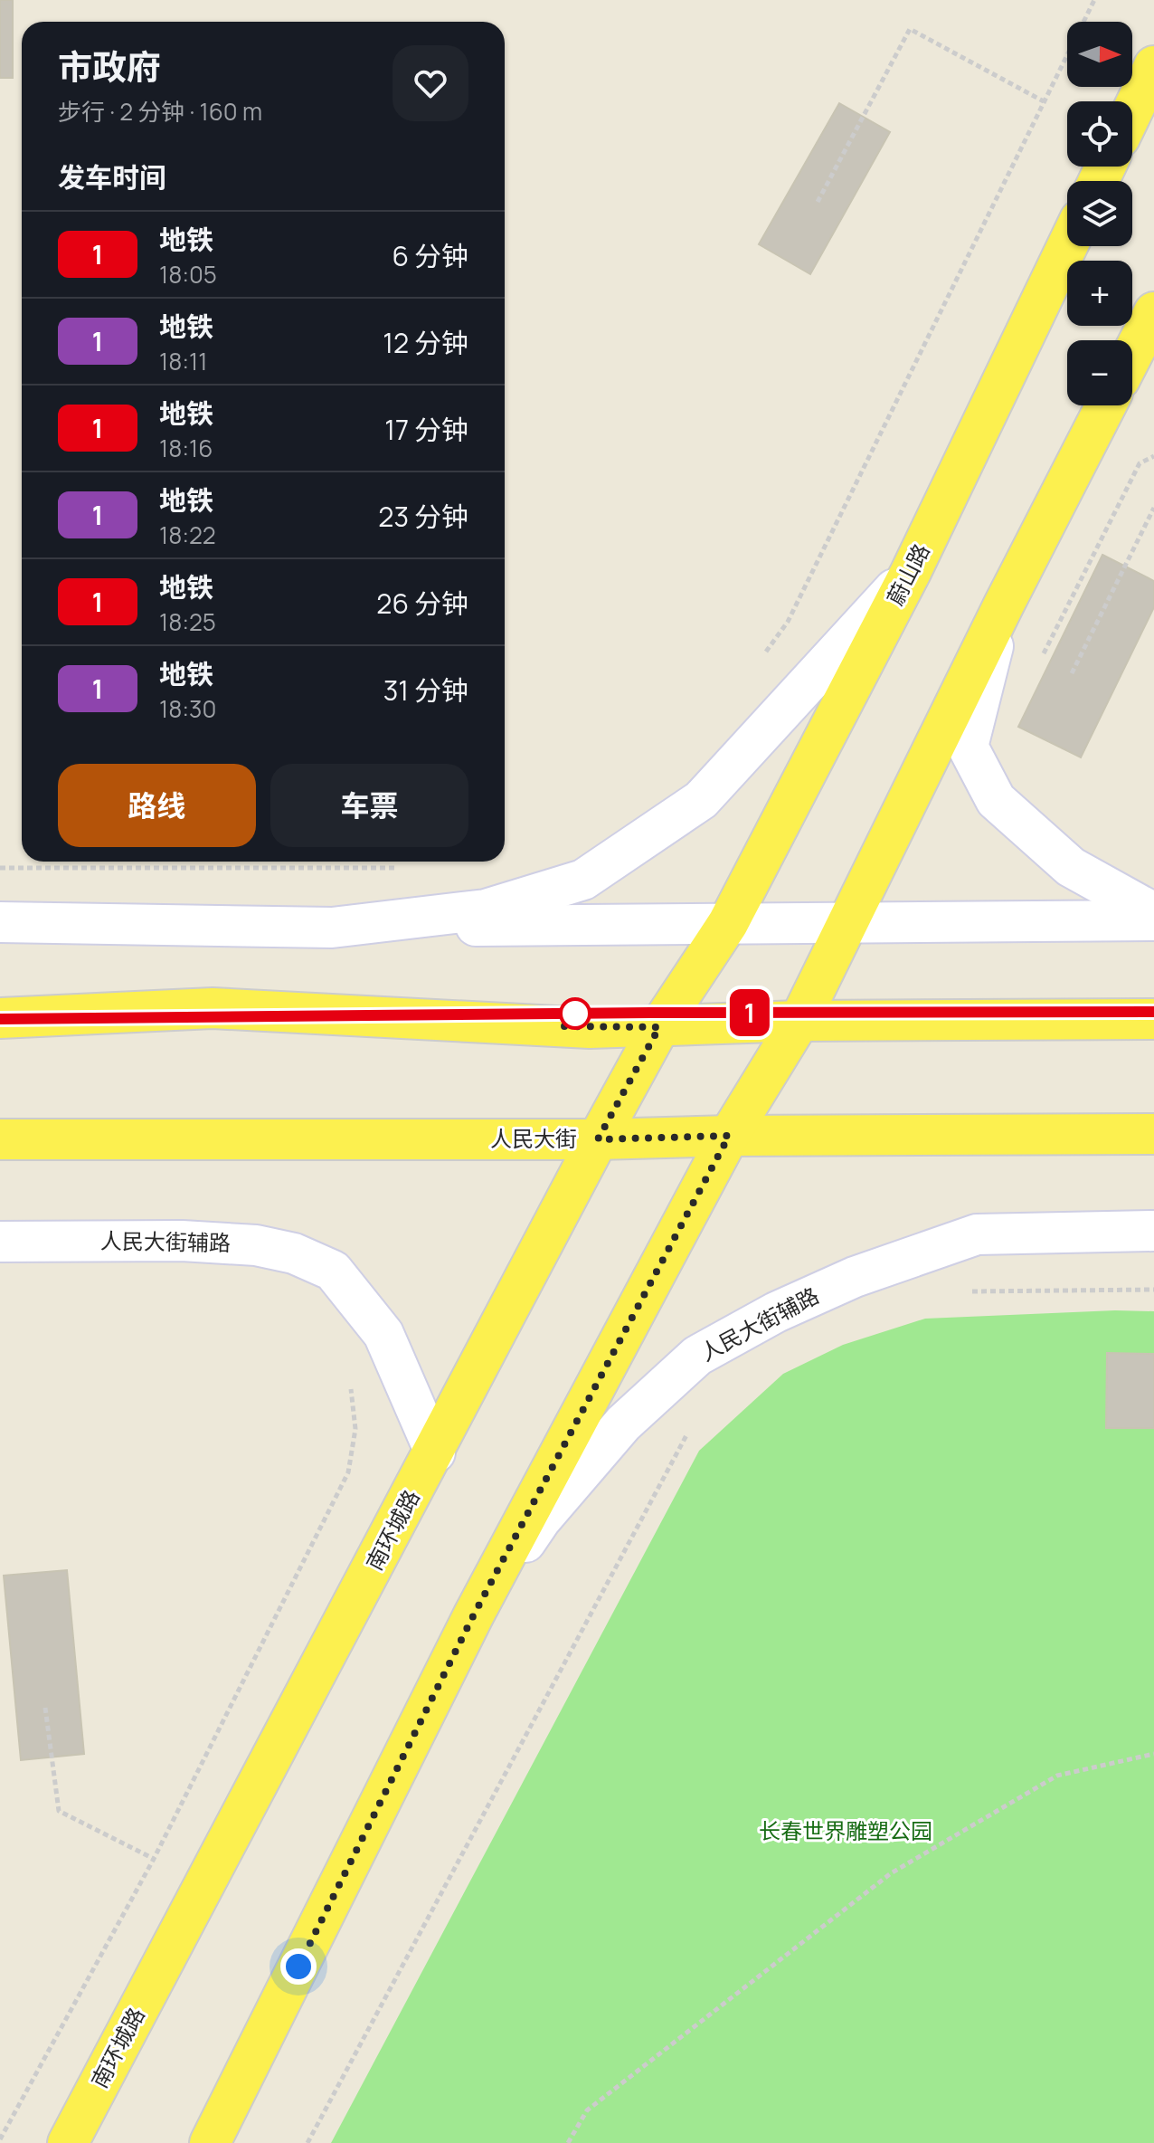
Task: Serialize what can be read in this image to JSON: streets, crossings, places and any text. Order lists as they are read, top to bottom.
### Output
{
  "streets": {
    "main road": [
      "蔚山路",
      "人民大街",
      "人民大街辅路",
      "南环城路"
    ]
  },
  "crossings": [
    ["蔚山路", "南环城路"],
    ["人民大街", "南环城路"],
    ["人民大街辅路", "南环城路"]
  ],
  "parks": ["长春世界雕塑公园"],
  "lines": ["metro line 1"],
  "north": "right",
  "page": {
    "on_map": "1",
    "map_buttons": ["+", "−"],
    "heading": [
      ["市政府", "步行 · 2 分钟 · 160 m"],
      "发车时间"
    ],
    "list": [
      {
        "mark": "1",
        "name": "地铁",
        "note": "18:05",
        "value": "6 分钟"
      },
      {
        "mark": "1",
        "name": "地铁",
        "note": "18:11",
        "value": "12 分钟"
      },
      {
        "mark": "1",
        "name": "地铁",
        "note": "18:16",
        "value": "17 分钟"
      },
      {
        "mark": "1",
        "name": "地铁",
        "note": "18:22",
        "value": "23 分钟"
      },
      {
        "mark": "1",
        "name": "地铁",
        "note": "18:25",
        "value": "26 分钟"
      },
      {
        "mark": "1",
        "name": "地铁",
        "note": "18:30",
        "value": "31 分钟"
      }
    ],
    "buttons": ["路线", "车票"]
  }
}
